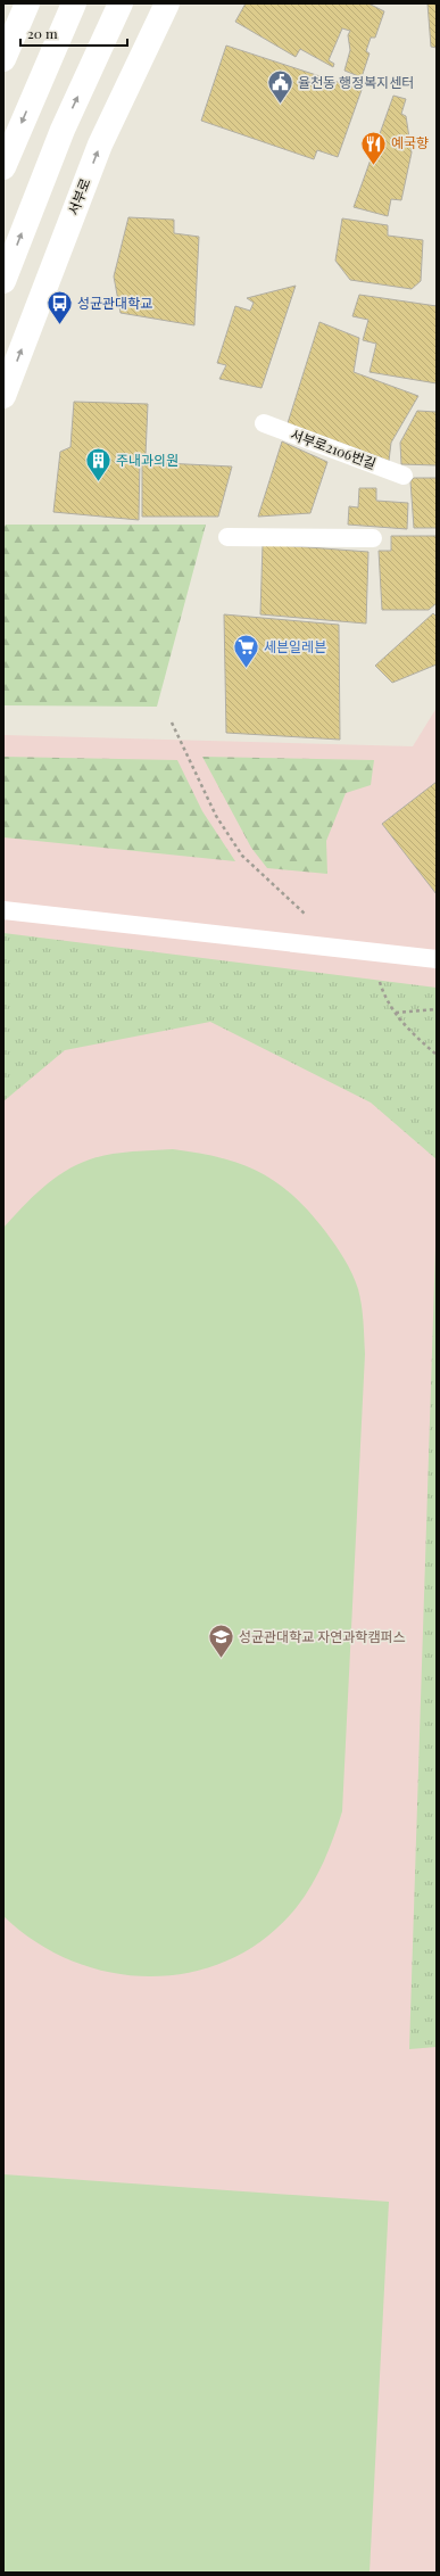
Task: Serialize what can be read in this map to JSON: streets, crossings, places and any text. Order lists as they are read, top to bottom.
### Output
{
  "streets": {
    "street": ["서부로"],
    "lane": ["서부로2106번길"]
  },
  "places": {
    "public building": ["율천동 행정복지센터"],
    "restaurant": ["예국향"],
    "bus stop": ["성균관대학교"],
    "building": ["주내과의원"],
    "supermarket": ["세븐일레븐"],
    "school or university": ["성균관대학교 자연과학캠퍼스"]
  },
  "scale_bar": "20 m"
}
